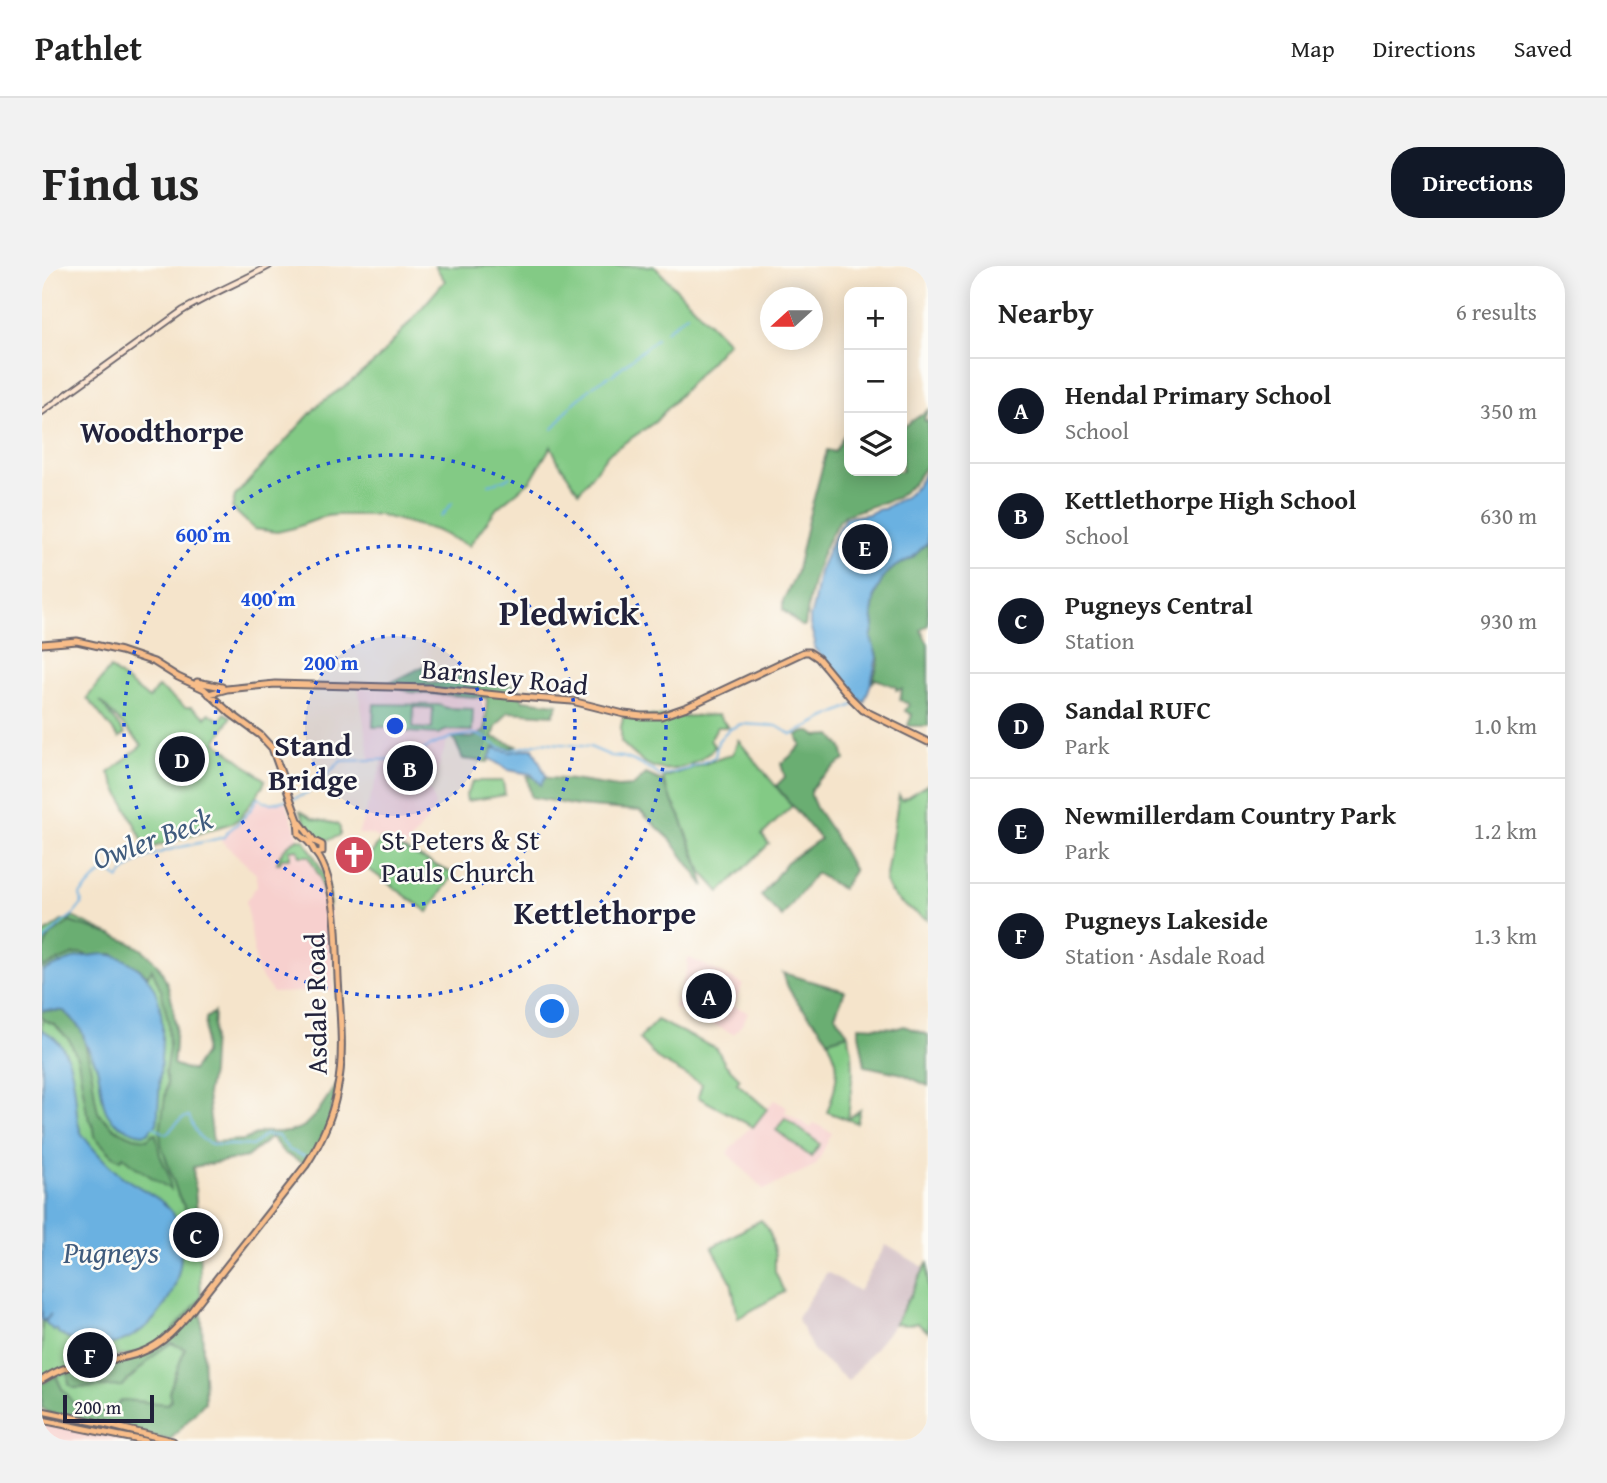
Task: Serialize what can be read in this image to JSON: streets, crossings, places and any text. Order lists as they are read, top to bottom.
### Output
{
  "streets": {
    "main road": ["Barnsley Road", "Asdale Road"]
  },
  "districts": [
    "Woodthorpe",
    "Pledwick",
    "Stand Bridge",
    "Kettlethorpe"
  ],
  "water": ["Owler Beck", "Pugneys"],
  "places": {
    "church": ["St Peters & St Pauls Church"]
  },
  "scale_bar": "200 m",
  "north": "left",
  "page": {
    "header": "Pathlet",
    "nav": ["Map", "Directions", "Saved"],
    "title": "Find us",
    "buttons": "Directions",
    "heading": ["Nearby", "6 results"],
    "map_buttons": ["+", "−"],
    "list": [
      {
        "mark": "A",
        "name": "Hendal Primary School",
        "note": "School",
        "value": "350 m"
      },
      {
        "mark": "B",
        "name": "Kettlethorpe High School",
        "note": "School",
        "value": "630 m"
      },
      {
        "mark": "C",
        "name": "Pugneys Central",
        "note": "Station",
        "value": "930 m"
      },
      {
        "mark": "D",
        "name": "Sandal RUFC",
        "note": "Park",
        "value": "1.0 km"
      },
      {
        "mark": "E",
        "name": "Newmillerdam Country Park",
        "note": "Park",
        "value": "1.2 km"
      },
      {
        "mark": "F",
        "name": "Pugneys Lakeside",
        "note": "Station · Asdale Road",
        "value": "1.3 km"
      }
    ],
    "pins": [
      "E",
      "D",
      "B",
      "A",
      "C",
      "F"
    ],
    "scale": "200 m"
  },
  "rings": ["600 m", "400 m", "200 m"]
}
